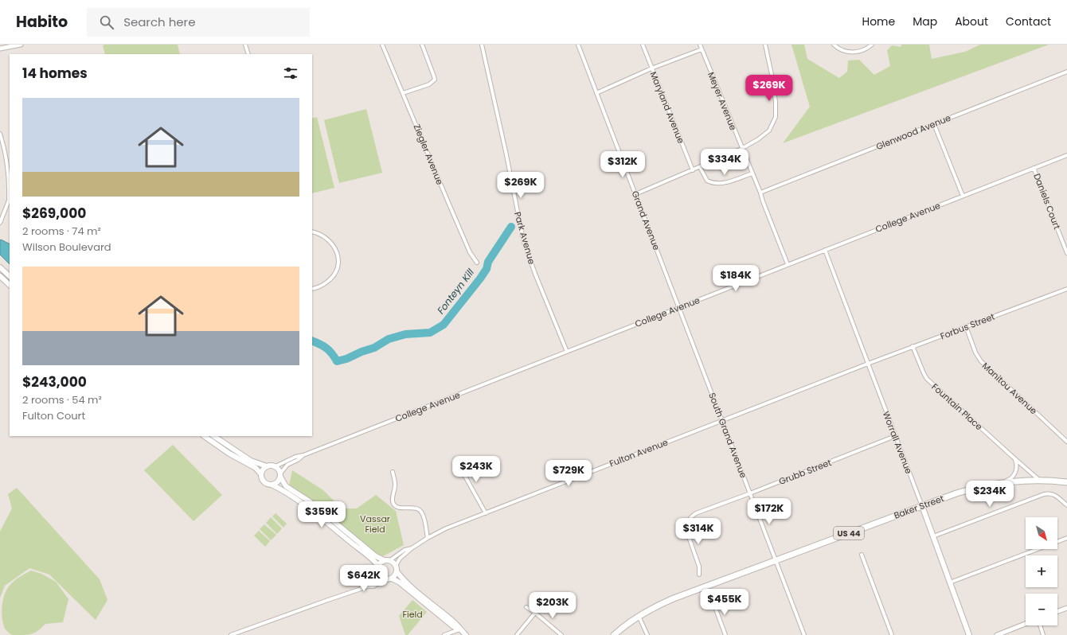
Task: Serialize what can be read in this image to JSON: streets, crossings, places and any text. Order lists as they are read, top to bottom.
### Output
{
  "streets": {
    "highway": ["Baker Street", "US 44"],
    "main road": ["Worrall Avenue"],
    "street": [
      "Meyer Avenue",
      "Maryland Avenue",
      "Glenwood Avenue",
      "Ziegler Avenue",
      "Daniels Court",
      "College Avenue",
      "Grand Avenue",
      "Park Avenue",
      "Forbus Street",
      "Manitou Avenue",
      "Fountain Place",
      "South Grand Avenue",
      "Fulton Avenue",
      "Grubb Street"
    ]
  },
  "crossings": [
    ["Meyer Avenue", "Glenwood Avenue"],
    ["Meyer Avenue", "College Avenue"],
    ["Daniels Court", "College Avenue"],
    ["College Avenue", "Grand Avenue"],
    ["College Avenue", "Park Avenue"],
    ["College Avenue", "South Grand Avenue"],
    ["College Avenue", "Worrall Avenue"],
    ["Grand Avenue", "South Grand Avenue"],
    ["Forbus Street", "Manitou Avenue"],
    ["Forbus Street", "Fountain Place"],
    ["Forbus Street", "Worrall Avenue"],
    ["Forbus Street", "Fulton Avenue"],
    ["Fountain Place", "Baker Street"],
    ["South Grand Avenue", "Fulton Avenue"],
    ["South Grand Avenue", "Grubb Street"],
    ["South Grand Avenue", "Baker Street"],
    ["South Grand Avenue", "US 44"],
    ["Worrall Avenue", "Fulton Avenue"],
    ["Worrall Avenue", "Grubb Street"],
    ["Worrall Avenue", "Baker Street"],
    ["Baker Street", "US 44"]
  ],
  "water": ["Fonteyn Kill"],
  "parks": ["Vassar Field", "Field"],
  "north": "bottom right",
  "page": {
    "header": "Habito",
    "search": "Search here",
    "nav": [
      "Home",
      "Map",
      "About",
      "Contact"
    ],
    "heading": "14 homes",
    "price": [
      "$269K",
      "$334K",
      "$312K",
      "$269K",
      "$184K",
      "$243K",
      "$729K",
      "$234K",
      "$172K",
      "$359K",
      "$314K",
      "$642K",
      "$455K",
      "$203K"
    ],
    "list": [
      {
        "name": "$269,000",
        "note": "2 rooms · 74 m² · Wilson Boulevard"
      },
      {
        "name": "$243,000",
        "note": "2 rooms · 54 m² · Fulton Court"
      }
    ],
    "map_buttons": ["+", "−"]
  }
}
